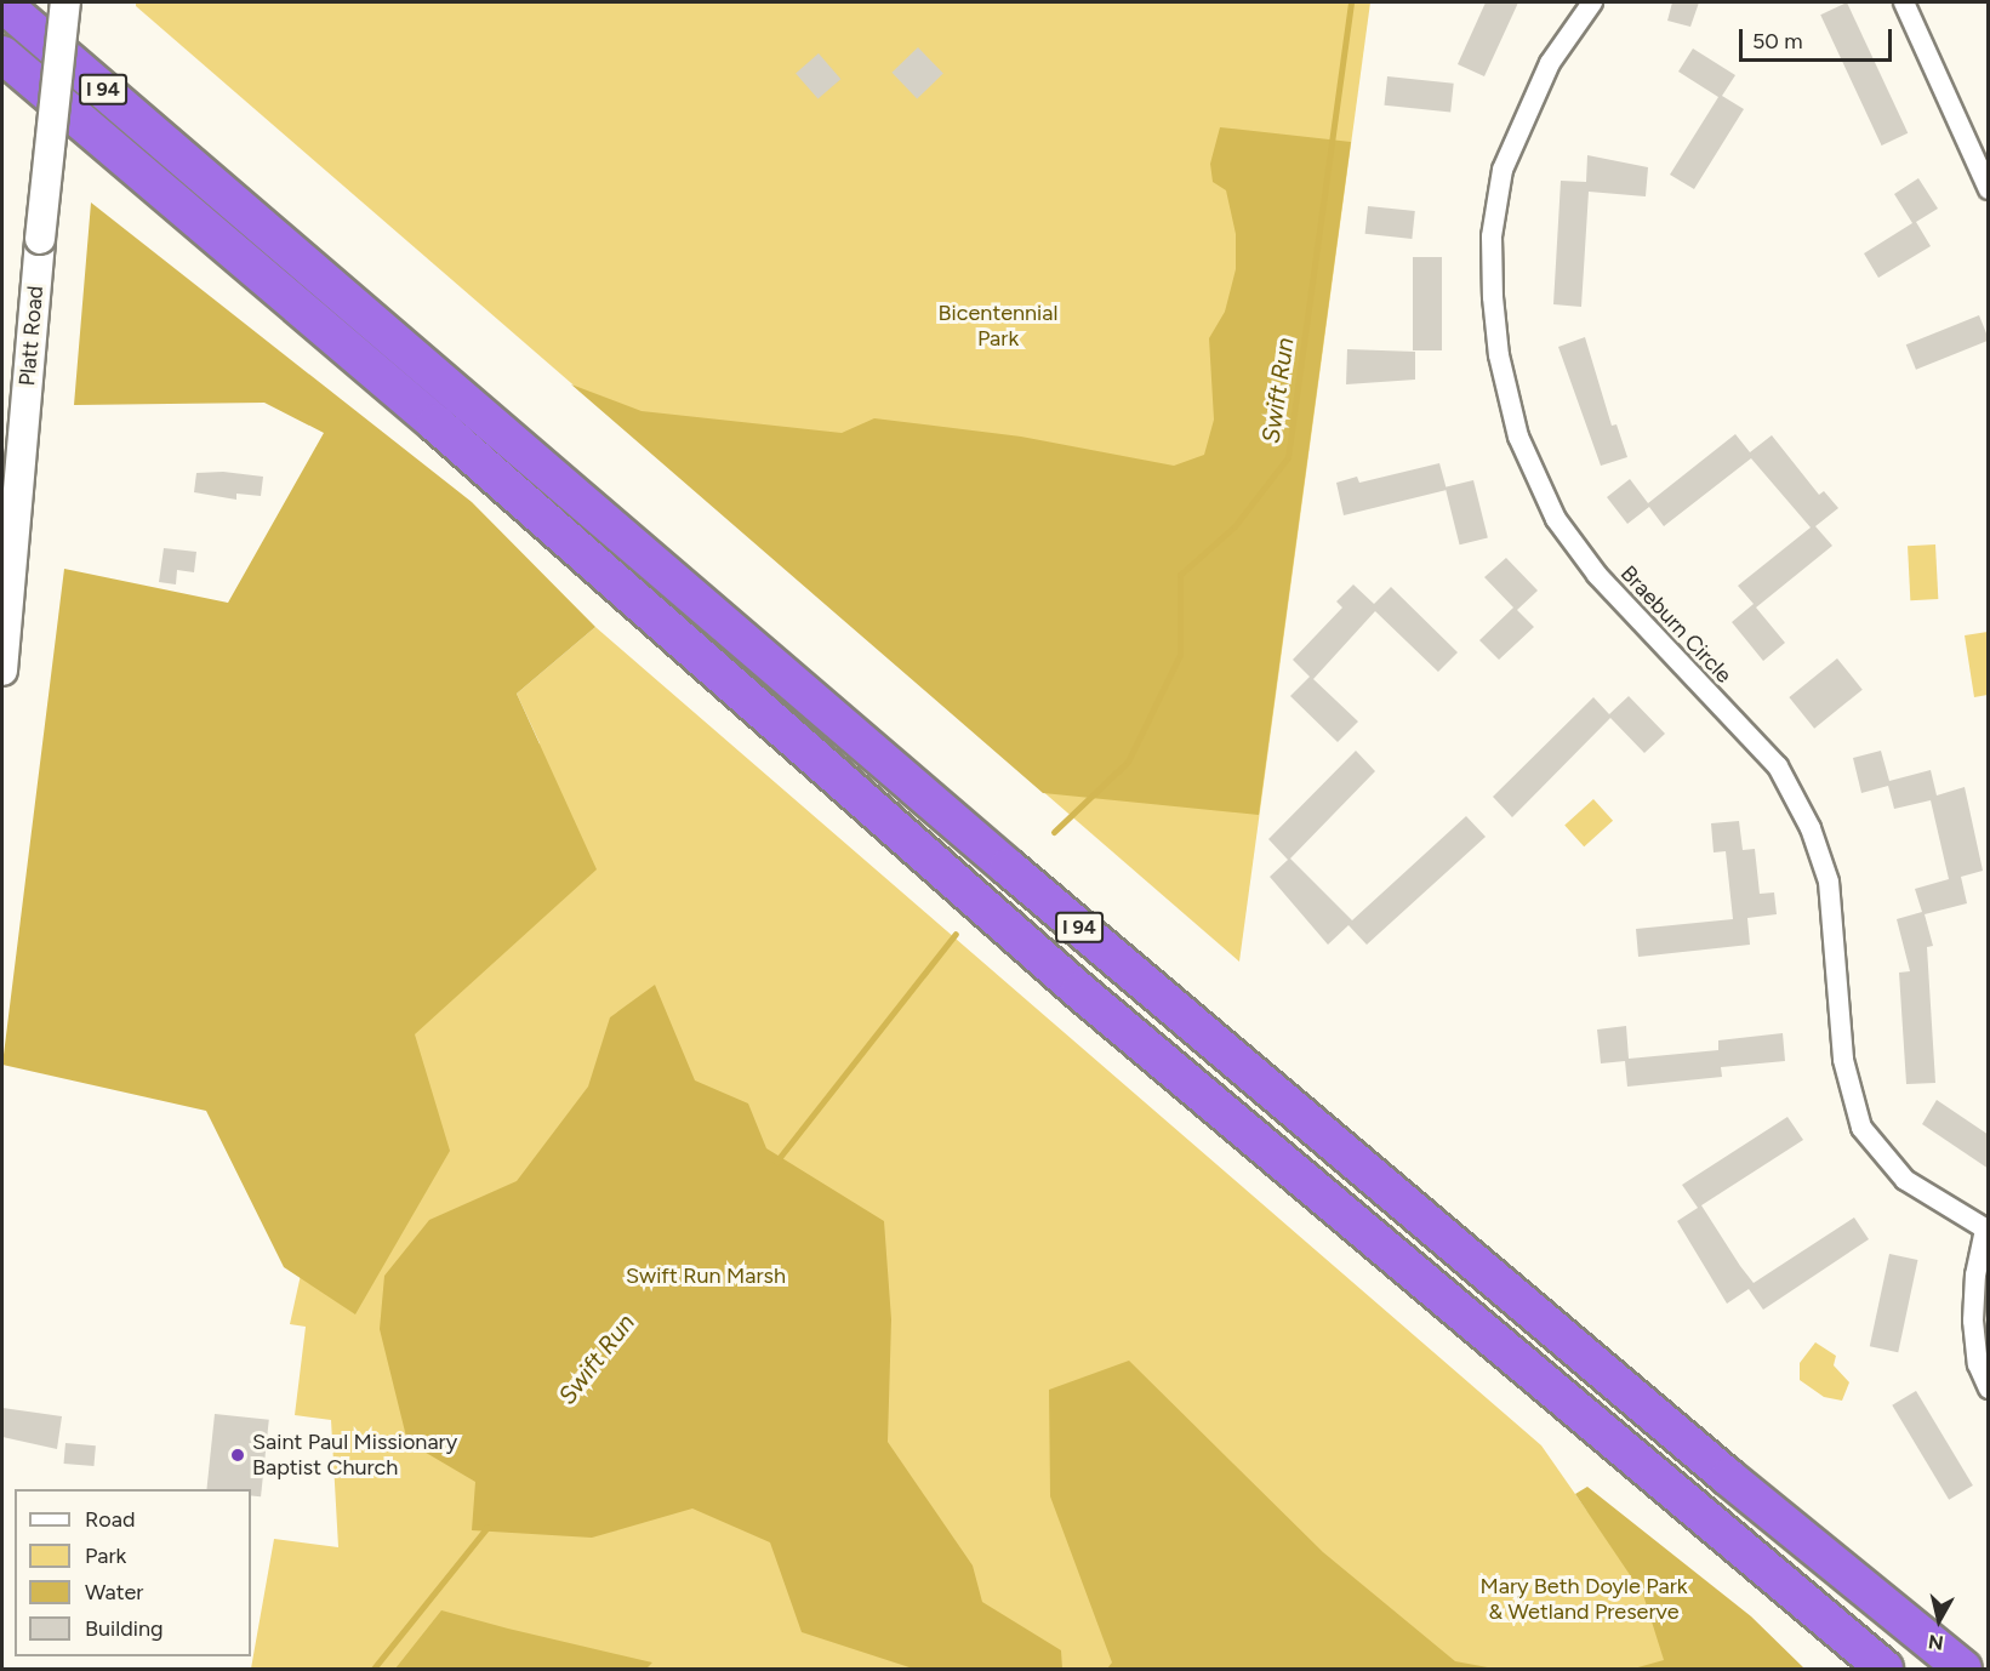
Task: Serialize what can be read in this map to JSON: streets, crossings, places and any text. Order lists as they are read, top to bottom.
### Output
{
  "streets": {
    "highway": ["I 94"],
    "main road": ["Platt Road"],
    "street": ["Braeburn Circle"]
  },
  "water": ["Swift Run"],
  "parks": ["Bicentennial Park", "Swift Run Marsh", "Mary Beth Doyle Park & Wetland Preserve"],
  "places": ["Saint Paul Missionary Baptist Church"],
  "legend": [
    "Road",
    "Park",
    "Water",
    "Building"
  ],
  "scale_bar": "50 m",
  "north": "bottom"
}
